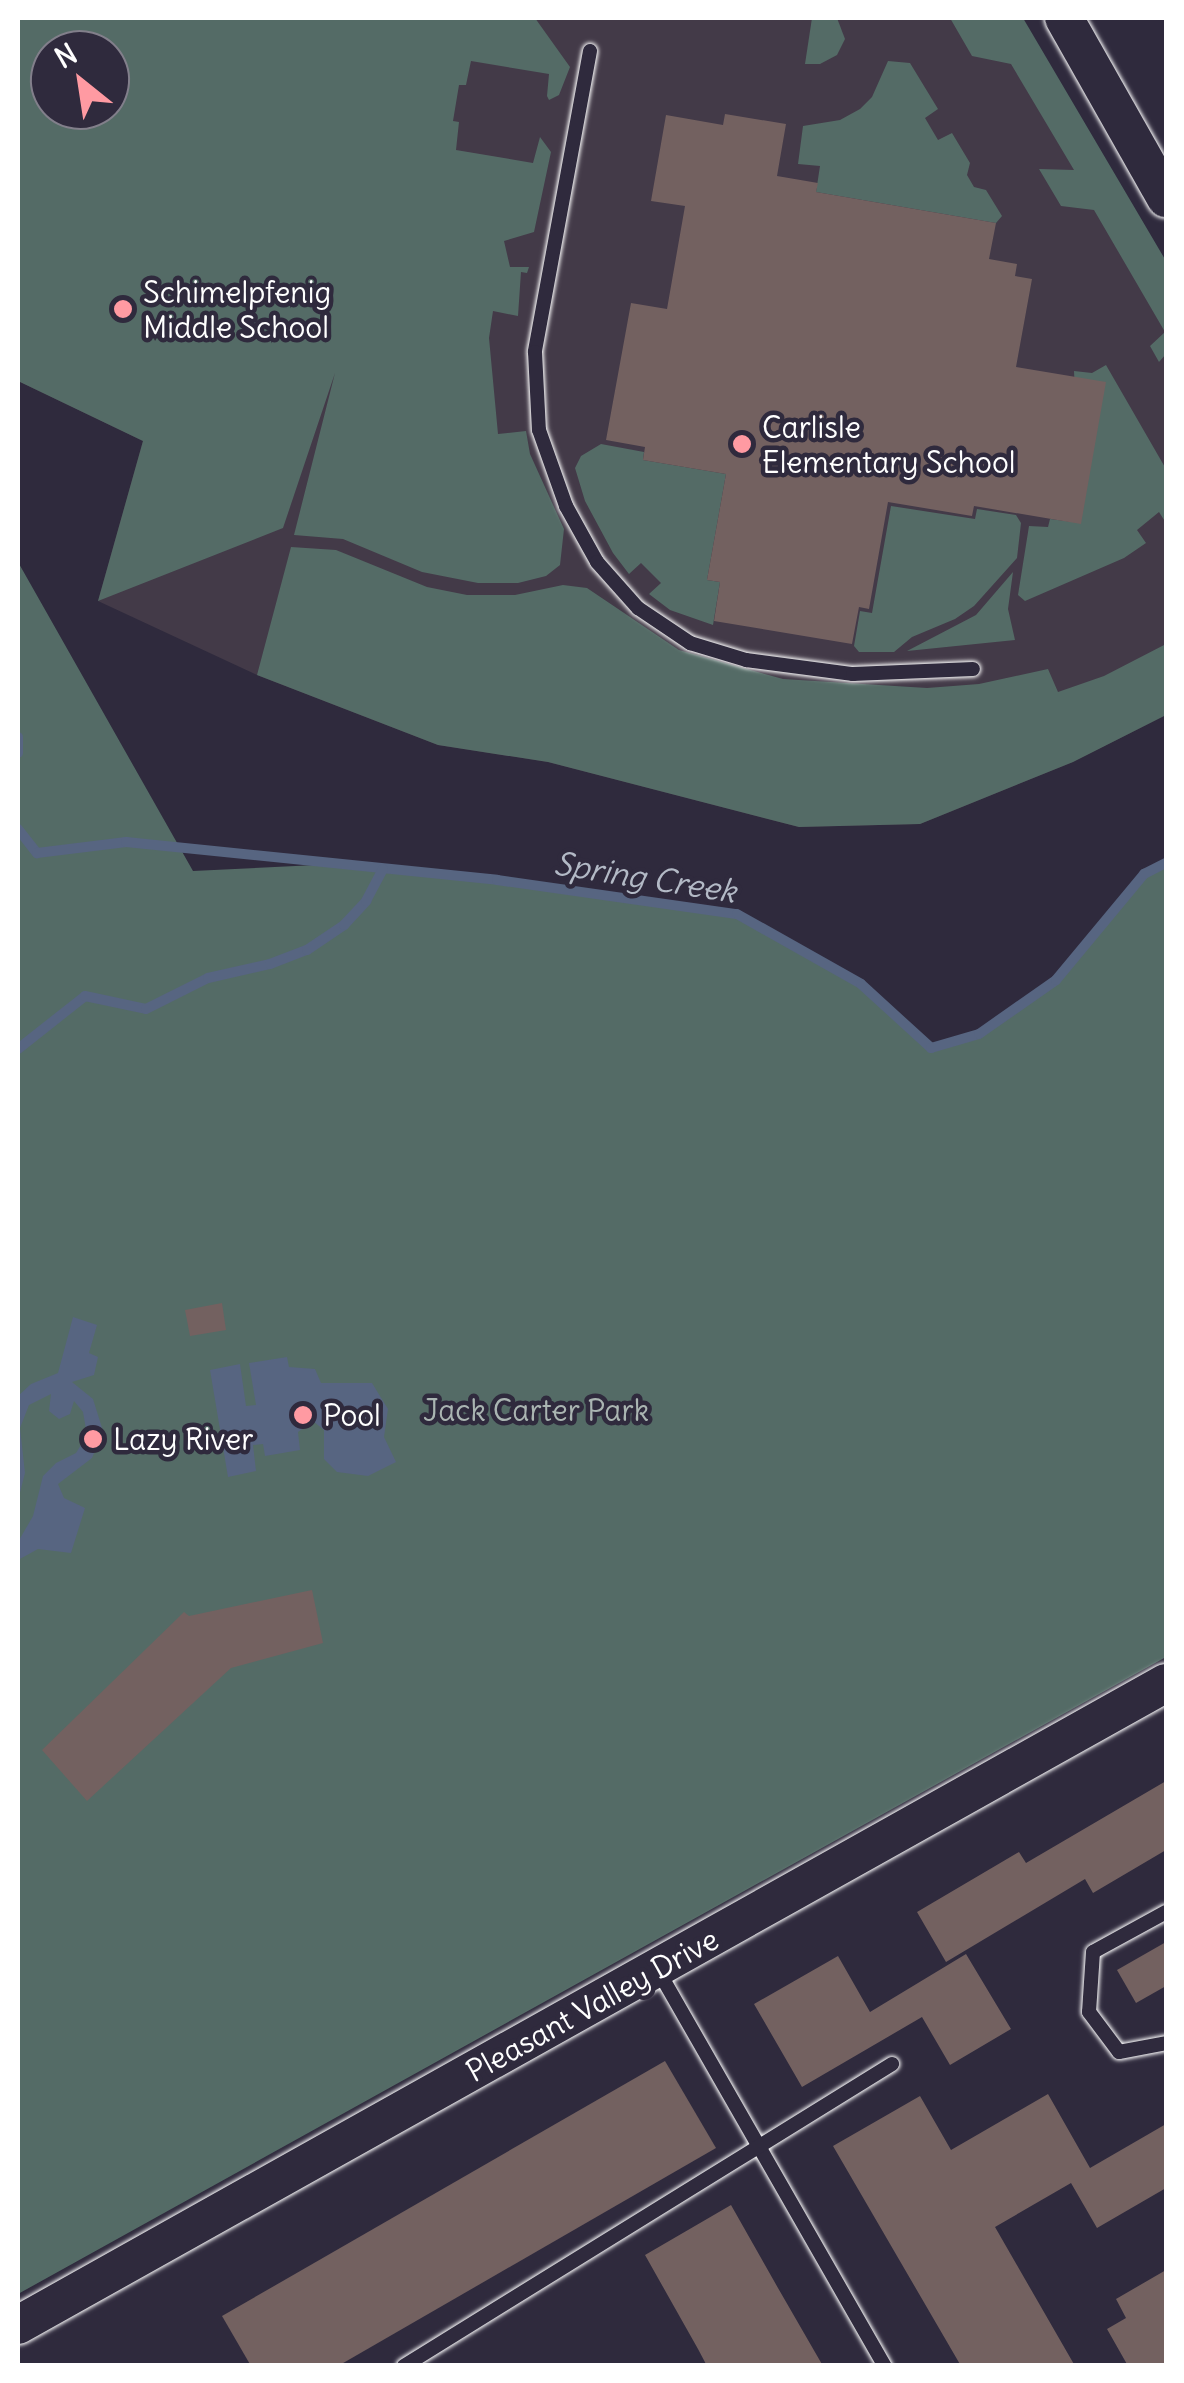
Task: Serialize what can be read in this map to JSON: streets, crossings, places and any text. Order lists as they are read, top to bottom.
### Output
{
  "streets": {
    "street": ["Pleasant Valley Drive"]
  },
  "water": ["Spring Creek"],
  "parks": ["Jack Carter Park"],
  "places": [
    "Schimelpfenig Middle School",
    "Carlisle Elementary School",
    "Pool",
    "Lazy River"
  ],
  "north": "top left"
}
